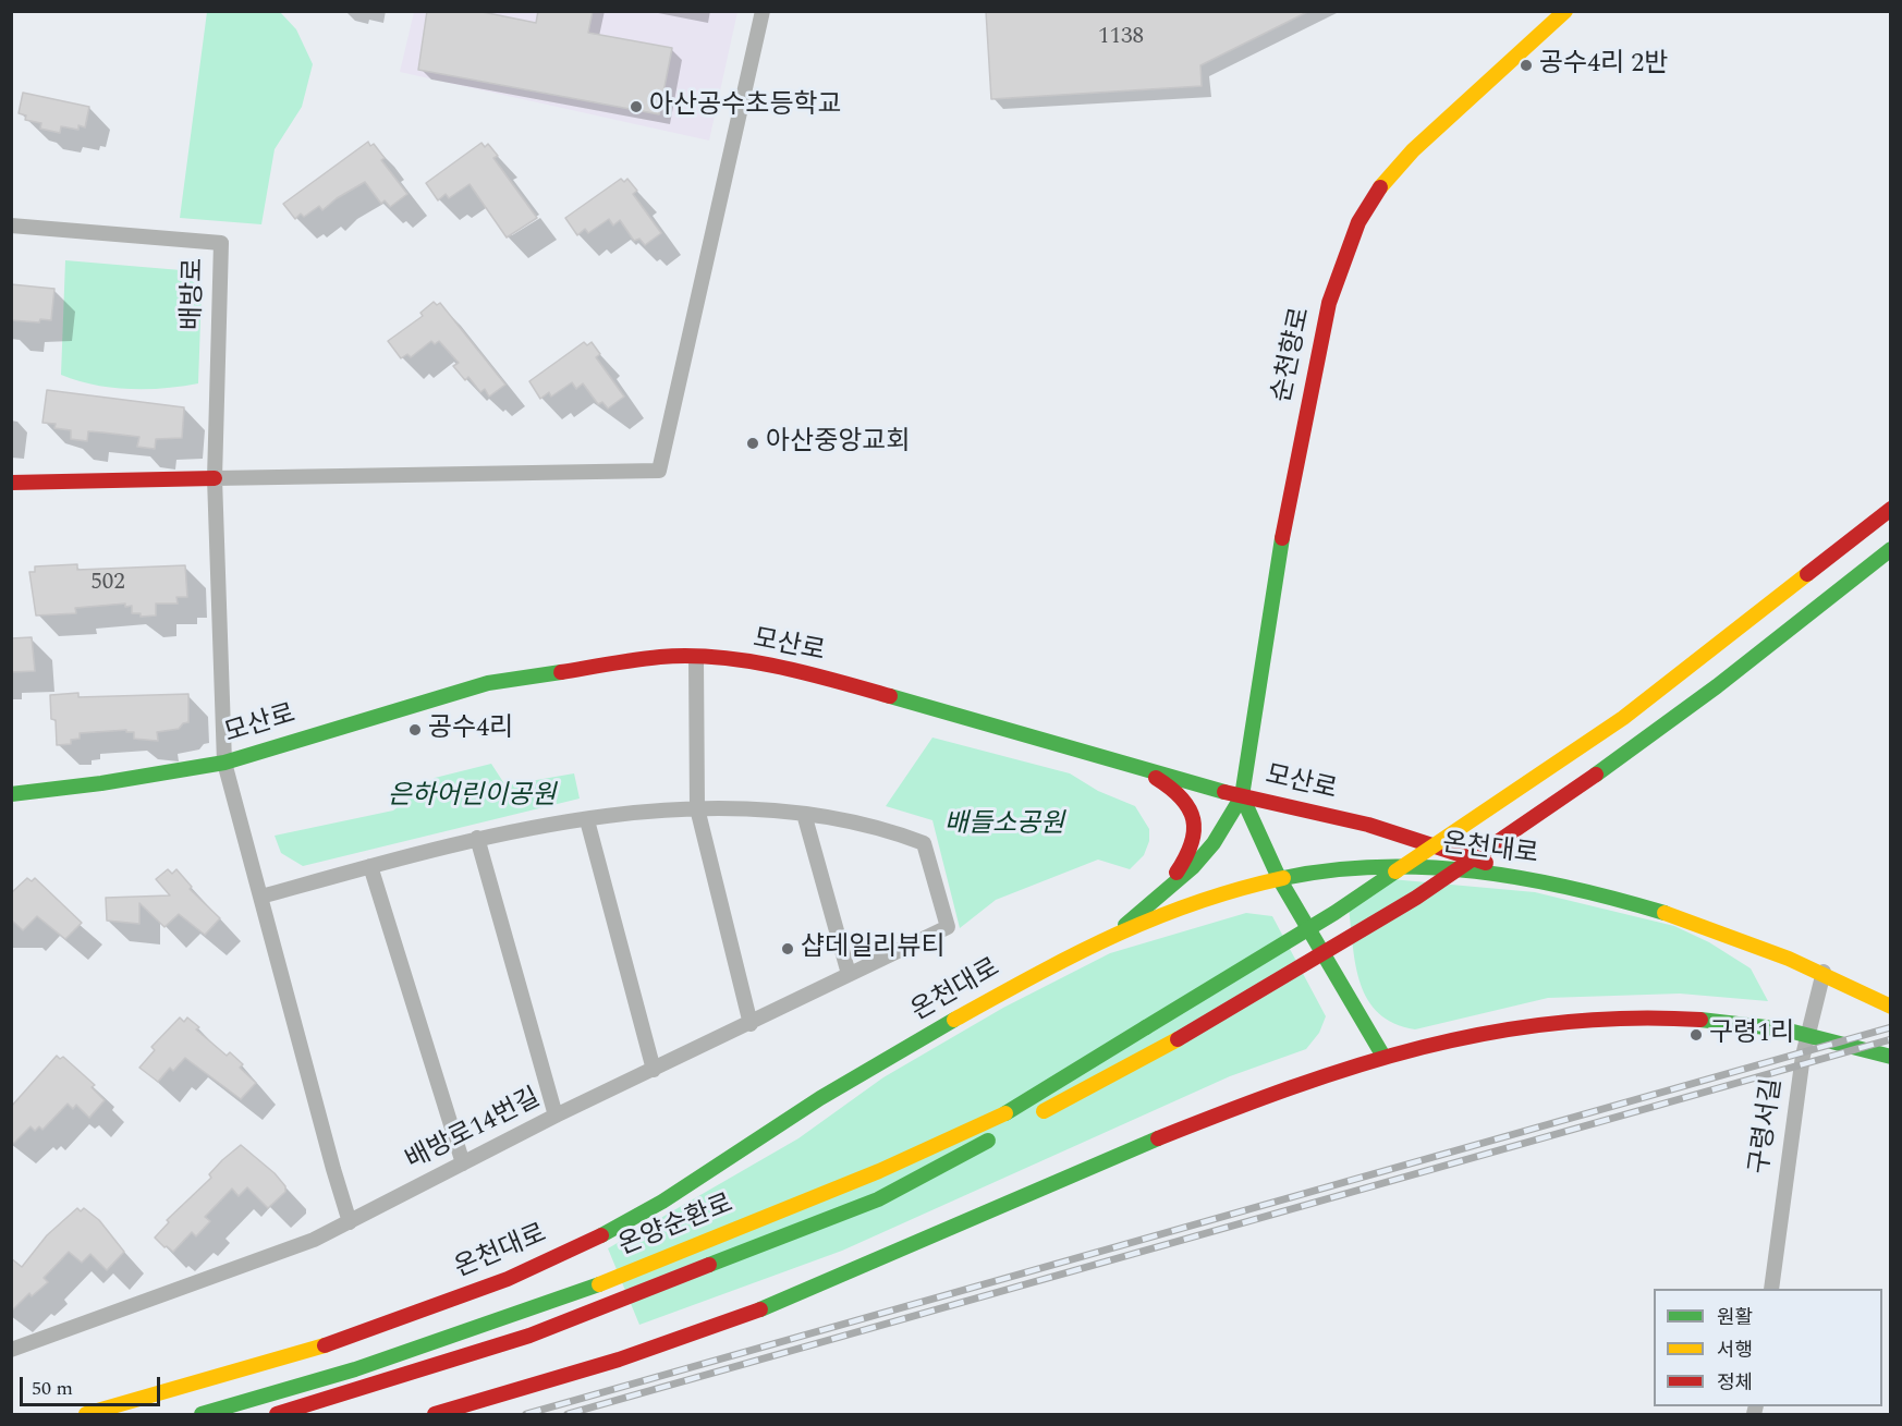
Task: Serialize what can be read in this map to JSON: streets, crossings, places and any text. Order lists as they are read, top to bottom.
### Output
{
  "streets": {
    "main road": [
      "순천향로",
      "모산로",
      "온천대로",
      "온양순환로"
    ],
    "street": ["배방로", "구령서길", "배방로14번길"]
  },
  "crossings": [
    ["순천향로", "모산로"],
    ["모산로", "온천대로"],
    ["온천대로", "구령서길"]
  ],
  "parks": ["은하어린이공원", "배들소공원"],
  "places": [
    "공수4리 2반",
    "아산공수초등학교",
    "아산중앙교회",
    "공수4리",
    "샵데일리뷰티",
    "구령1리"
  ],
  "house_numbers": ["1138", "502"],
  "legend": ["원활", "서행", "정체"],
  "scale_bar": "50 m"
}
